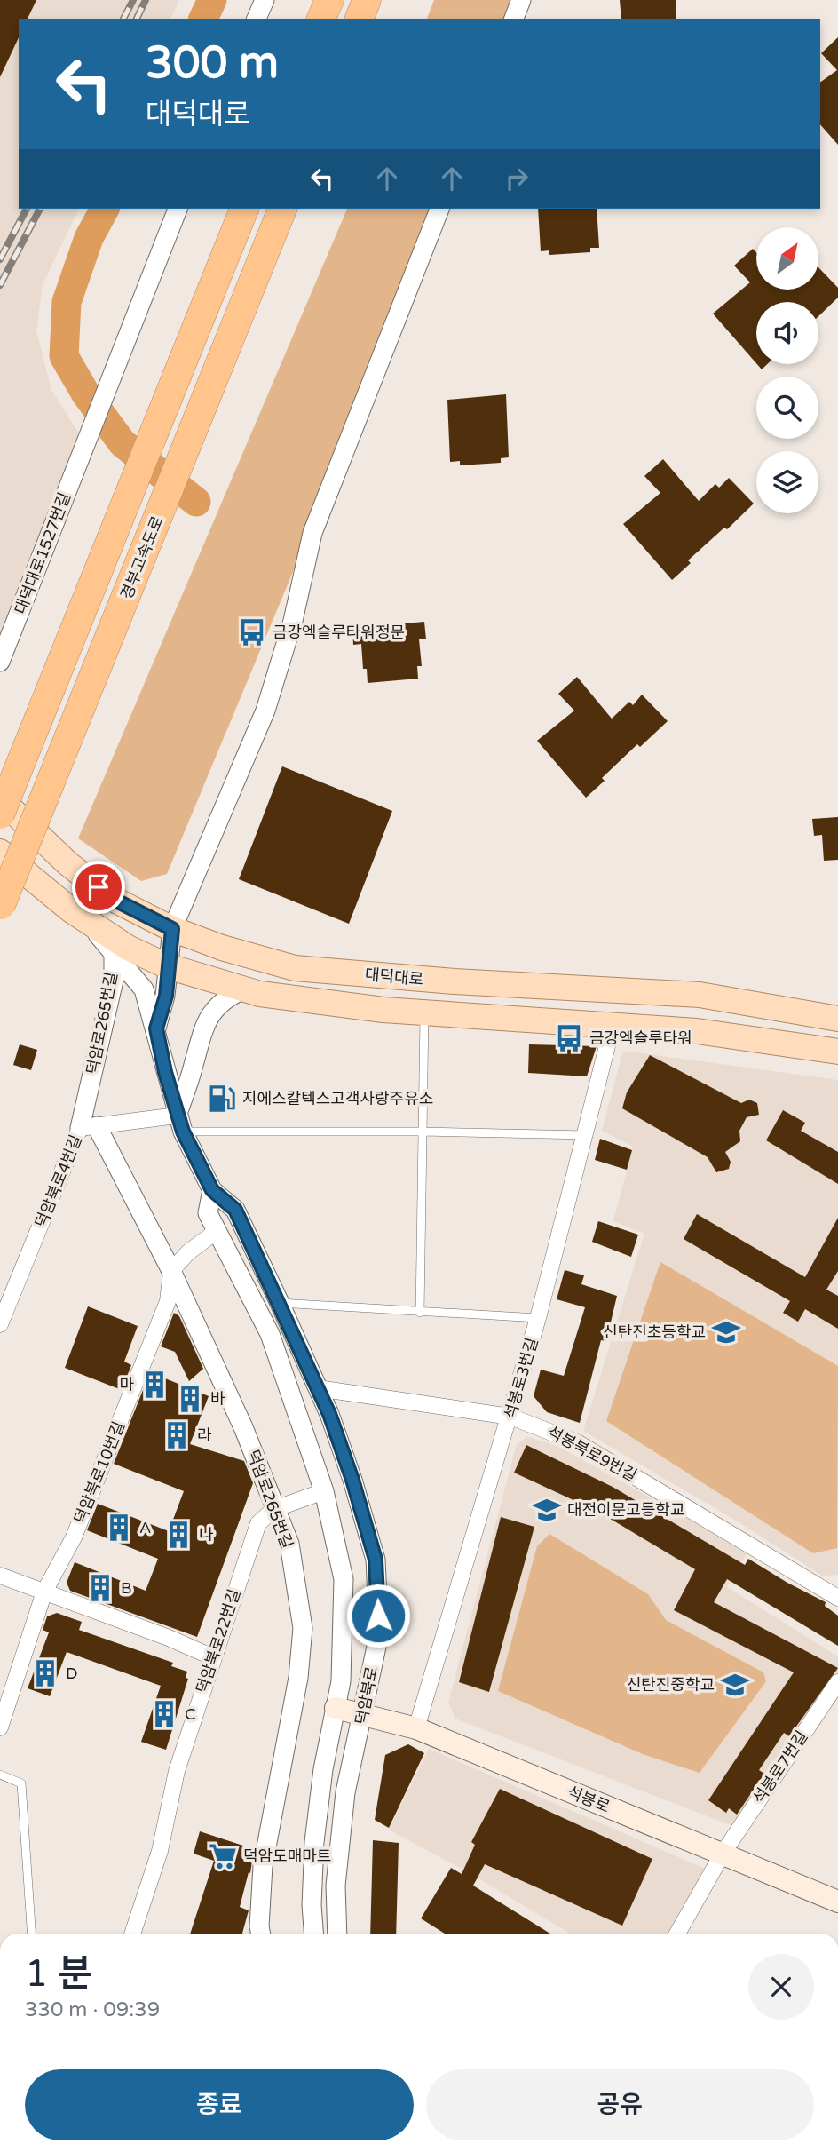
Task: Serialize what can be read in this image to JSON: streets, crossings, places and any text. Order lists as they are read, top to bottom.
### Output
{
  "streets": {
    "highway": ["경부고속도로"],
    "main road": ["대덕대로", "석봉로"],
    "street": [
      "대덕대로1527번길",
      "덕암로265번길",
      "덕암북로4번길",
      "석봉로3번길",
      "석봉북로9번길",
      "덕암북로10번길",
      "덕암북로22번길",
      "덕암북로",
      "석봉로7번길"
    ]
  },
  "crossings": [
    ["대덕대로", "덕암북로"],
    ["덕암로265번길", "덕암북로4번길"],
    ["덕암로265번길", "덕암북로10번길"],
    ["덕암로265번길", "덕암북로22번길"],
    ["덕암북로4번길", "덕암북로"],
    ["석봉로3번길", "석봉북로9번길"],
    ["석봉로3번길", "석봉로"],
    ["석봉북로9번길", "덕암북로"],
    ["덕암북로", "석봉로"],
    ["석봉로7번길", "석봉로"]
  ],
  "places": {
    "bus stop": ["금강엑슬루타워정문", "금강엑슬루타워"],
    "fuel station": ["지에스칼텍스고객사랑주유소"],
    "school or university": ["신탄진초등학교", "대전이문고등학교", "신탄진중학교"],
    "building": [
      "마",
      "바",
      "라",
      "A",
      "나",
      "B",
      "D",
      "C"
    ],
    "supermarket": ["덕암도매마트"]
  },
  "north": "top right",
  "page": {
    "turn": ["300 m", "대덕대로"],
    "heading": ["1 분", "330 m · 09:39"],
    "buttons": ["종료", "공유"]
  }
}
